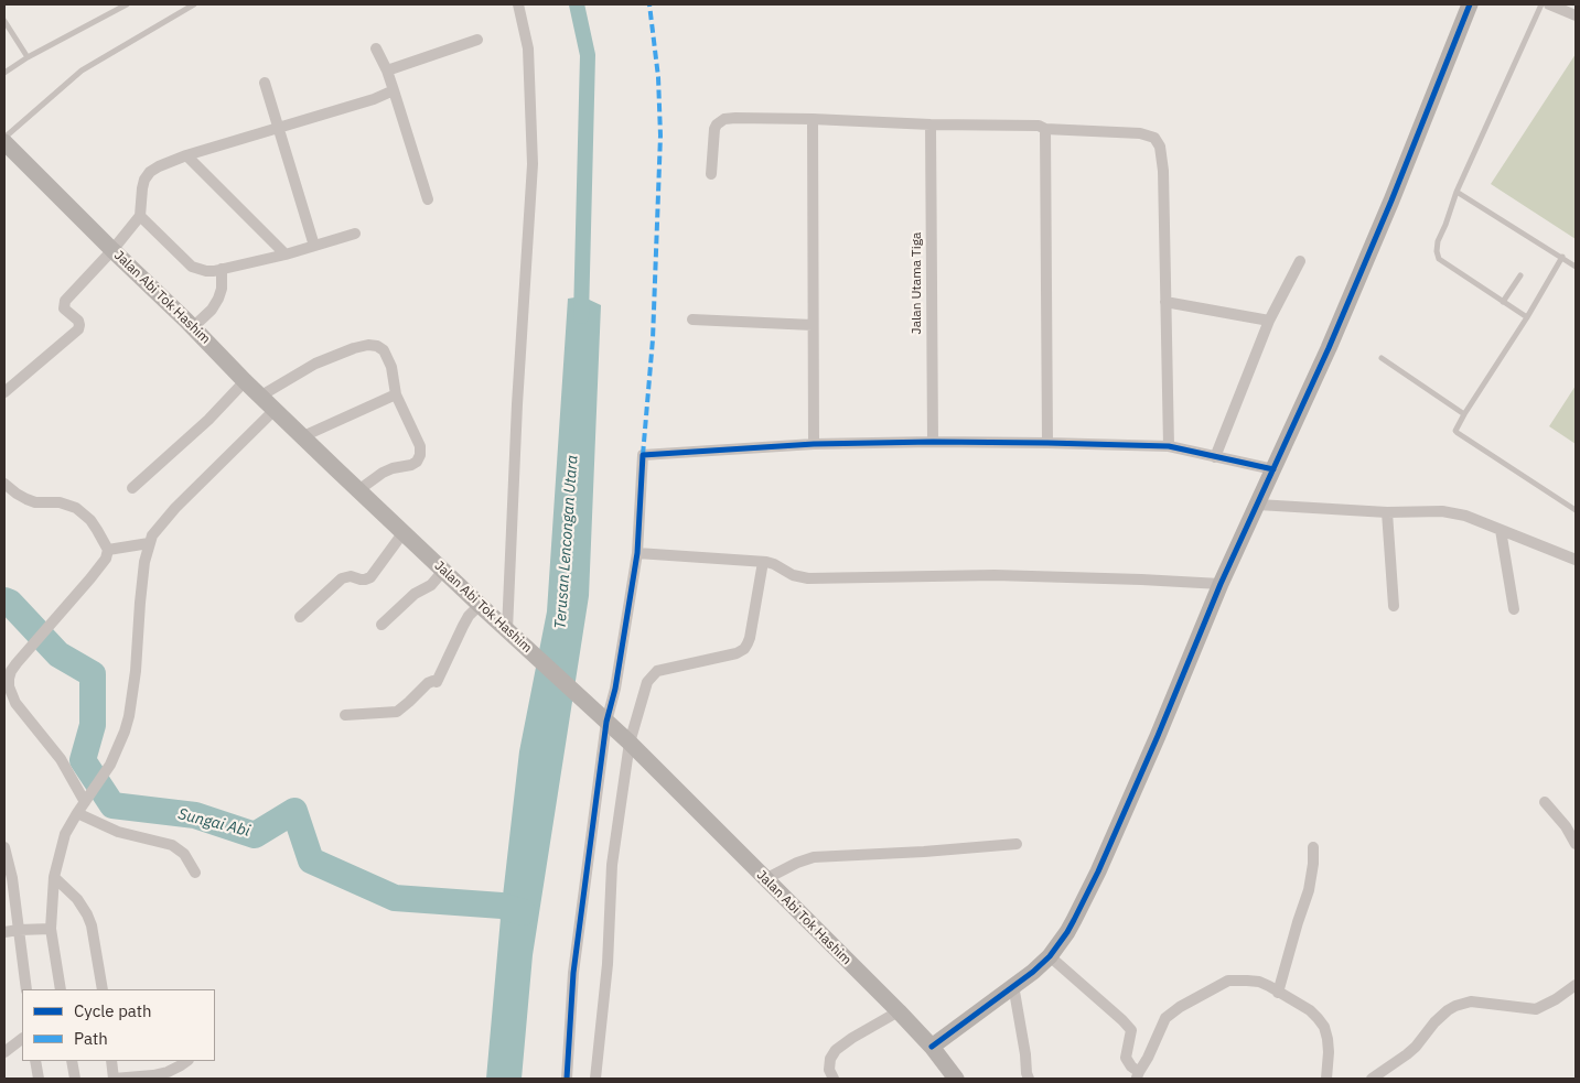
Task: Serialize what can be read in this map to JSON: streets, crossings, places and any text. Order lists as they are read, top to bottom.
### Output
{
  "streets": {
    "main road": ["Jalan Abi Tok Hashim"],
    "street": ["Jalan Utama Tiga"]
  },
  "water": ["Terusan Lencongan Utara", "Sungai Abi"],
  "legend": ["Cycle path", "Path"]
}
